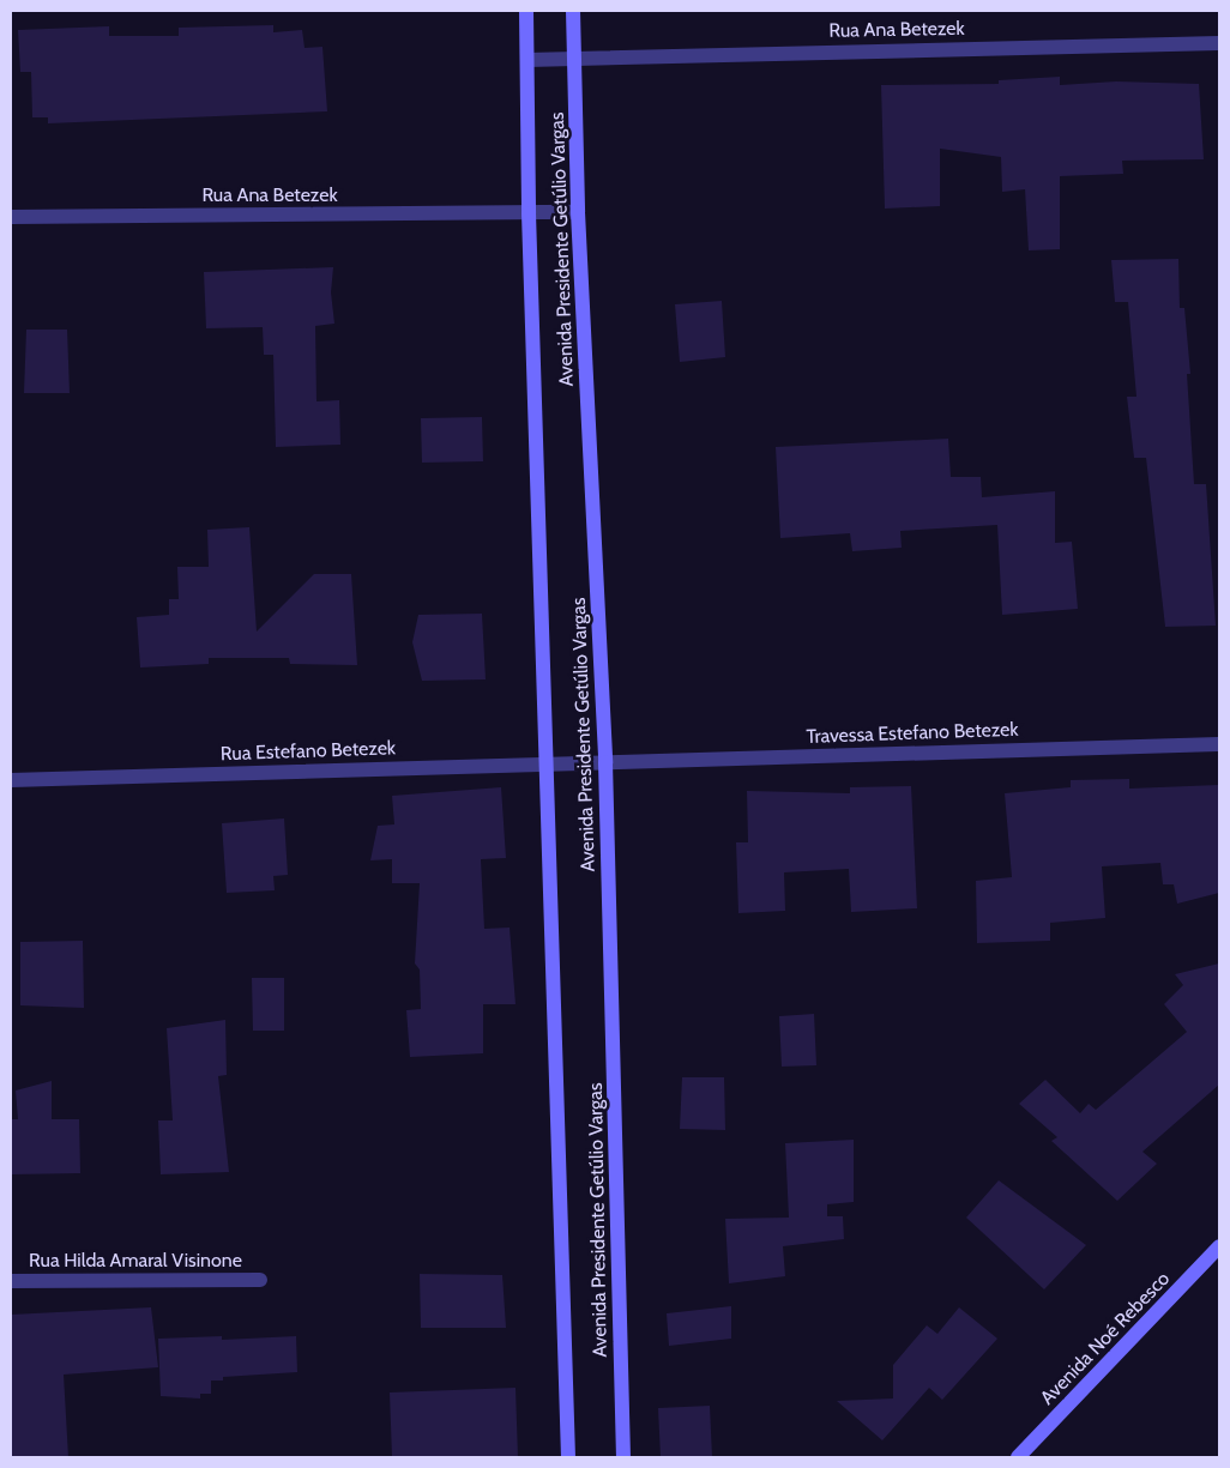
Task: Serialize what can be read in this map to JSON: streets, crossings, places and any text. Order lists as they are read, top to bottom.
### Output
{
  "streets": {
    "main road": ["Avenida Presidente Getúlio Vargas", "Avenida Noé Rebesco"],
    "street": [
      "Rua Ana Betezek",
      "Travessa Estefano Betezek",
      "Rua Estefano Betezek",
      "Rua Hilda Amaral Visinone"
    ]
  },
  "crossings": [
    ["Rua Ana Betezek", "Avenida Presidente Getúlio Vargas"],
    ["Avenida Presidente Getúlio Vargas", "Travessa Estefano Betezek"],
    ["Avenida Presidente Getúlio Vargas", "Rua Estefano Betezek"],
    ["Travessa Estefano Betezek", "Rua Estefano Betezek"]
  ]
}
